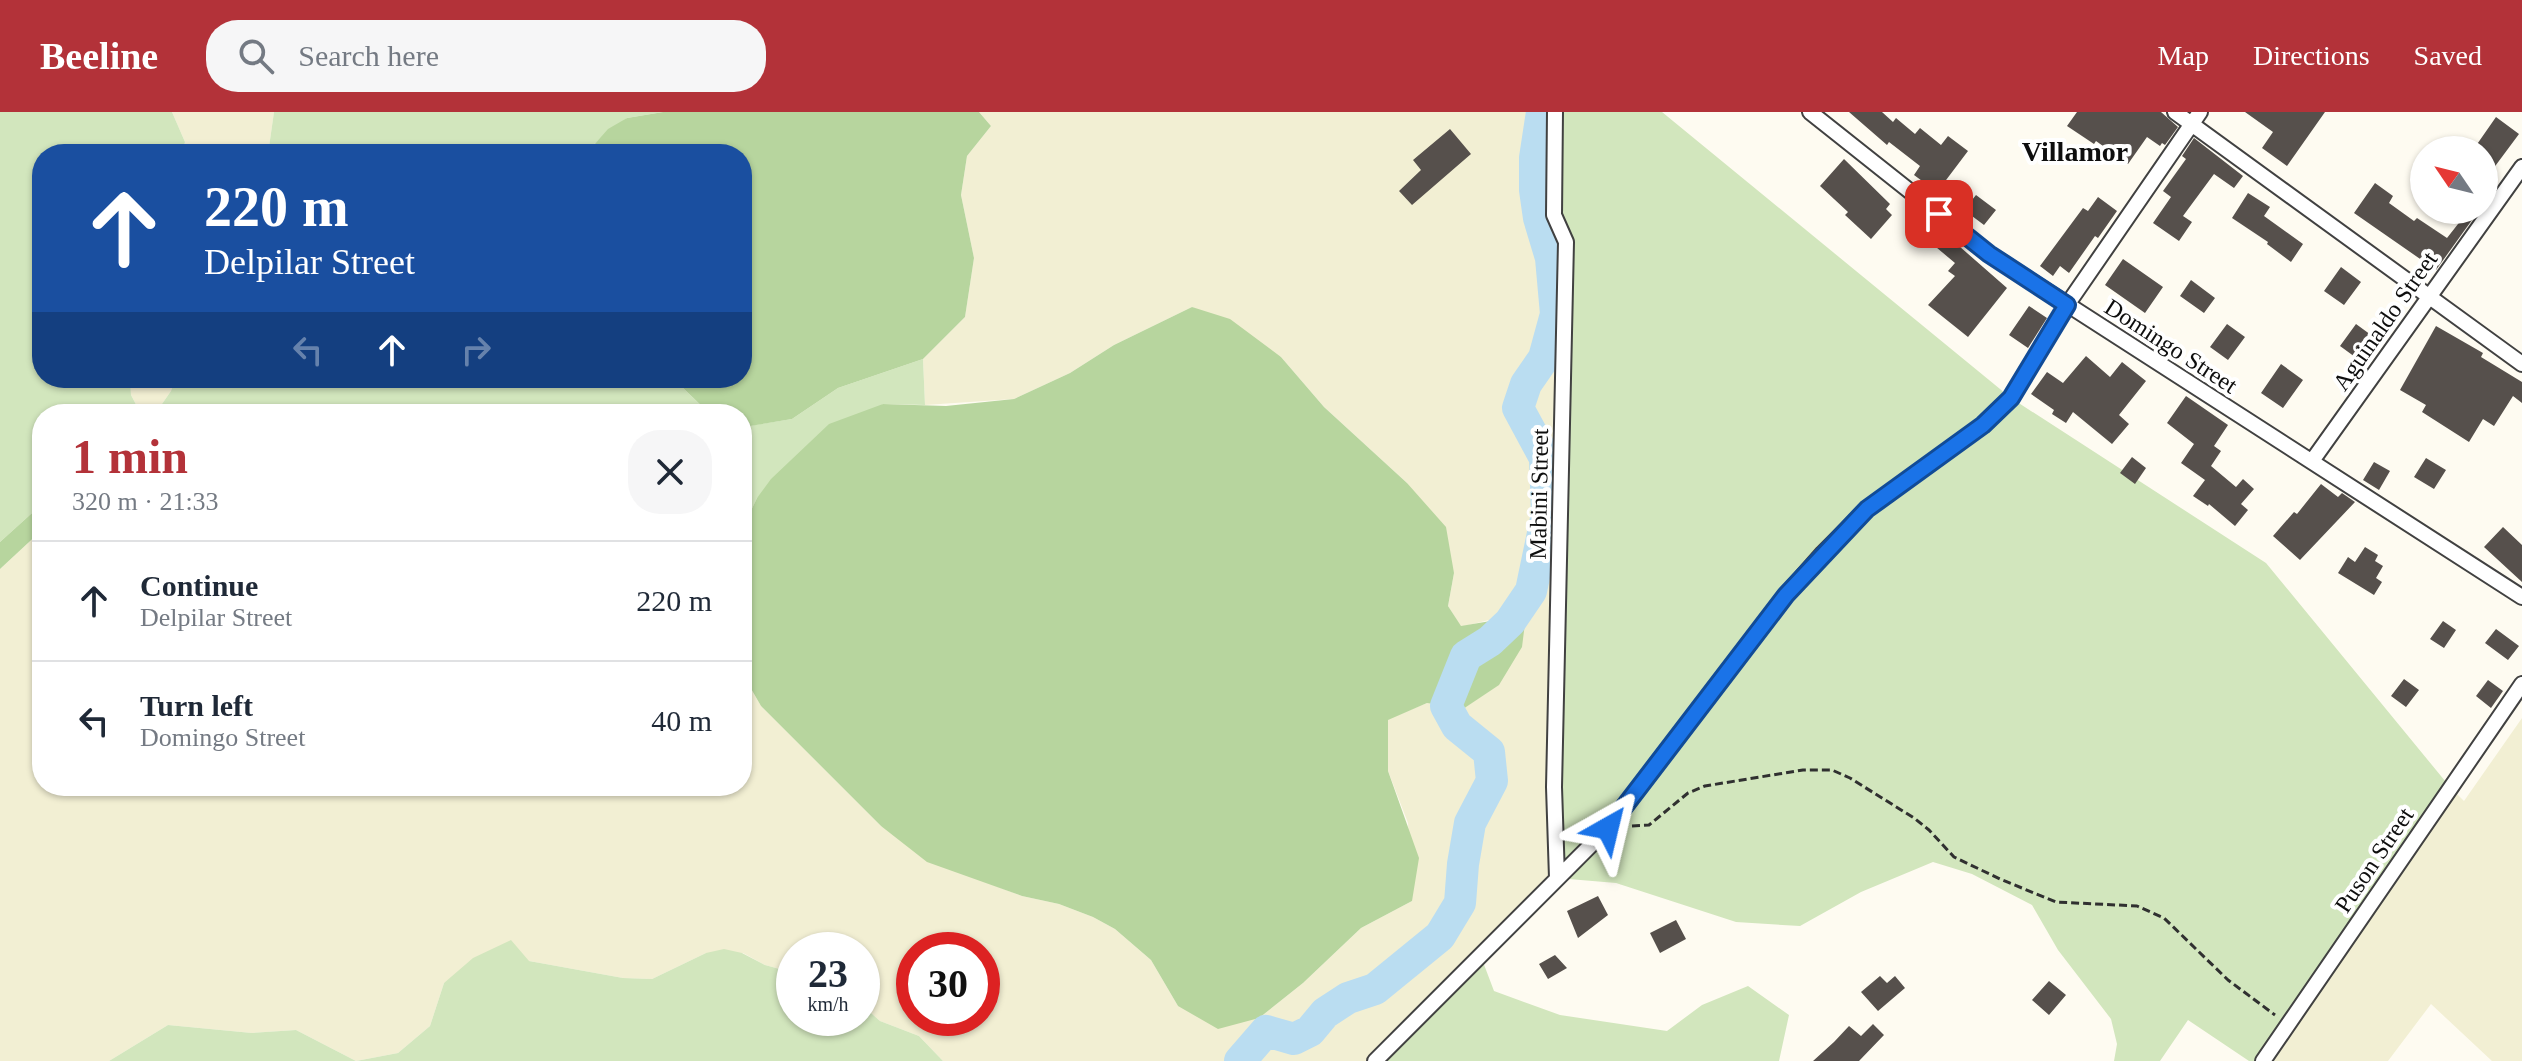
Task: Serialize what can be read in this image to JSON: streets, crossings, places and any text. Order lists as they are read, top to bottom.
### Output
{
  "streets": {
    "street": [
      "Aguinaldo Street",
      "Domingo Street",
      "Mabini Street",
      "Puson Street"
    ]
  },
  "crossings": [
    ["Aguinaldo Street", "Domingo Street"]
  ],
  "districts": ["Villamor"],
  "north": "top left",
  "page": {
    "header": "Beeline",
    "search": "Search here",
    "nav": ["Map", "Directions", "Saved"],
    "turn": ["220 m", "Delpilar Street"],
    "heading": ["1 min", "320 m · 21:33"],
    "list": [
      {
        "name": "Continue",
        "note": "Delpilar Street",
        "value": "220 m"
      },
      {
        "name": "Turn left",
        "note": "Domingo Street",
        "value": "40 m"
      }
    ],
    "speed": "23 km/h",
    "limit": "30"
  }
}
